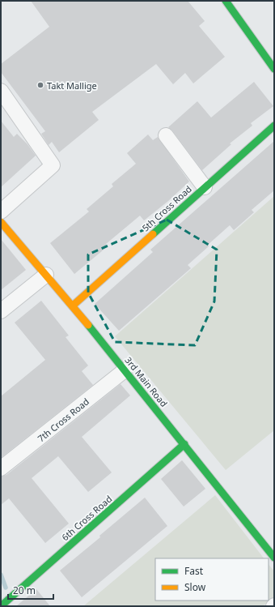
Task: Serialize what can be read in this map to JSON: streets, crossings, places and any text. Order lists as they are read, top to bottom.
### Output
{
  "streets": {
    "street": [
      "5th Cross Road",
      "3rd Main Road",
      "7th Cross Road",
      "6th Cross Road"
    ]
  },
  "crossings": [
    ["5th Cross Road", "3rd Main Road"],
    ["3rd Main Road", "7th Cross Road"],
    ["3rd Main Road", "6th Cross Road"]
  ],
  "places": ["Takt Mallige"],
  "legend": ["Fast", "Slow"],
  "scale_bar": "20 m"
}
